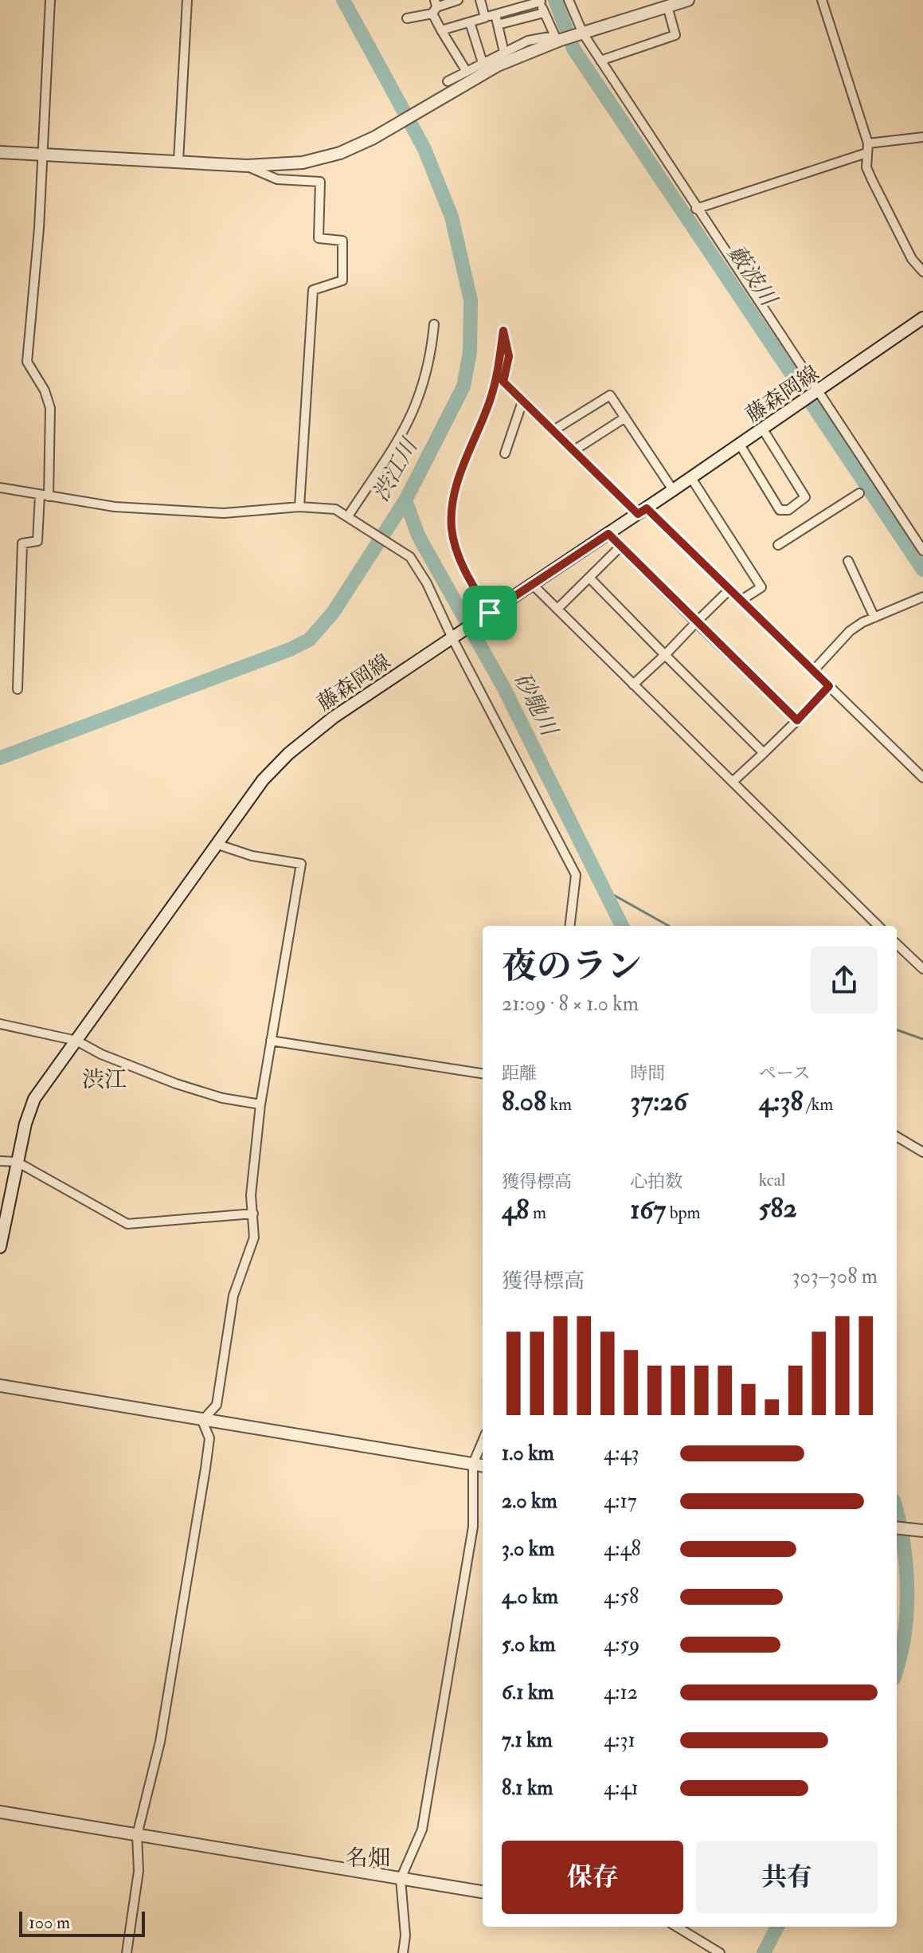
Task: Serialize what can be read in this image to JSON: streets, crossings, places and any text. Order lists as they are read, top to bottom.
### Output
{
  "streets": {
    "street": ["藤森岡線"]
  },
  "districts": ["渋江", "名畑"],
  "water": ["藪波川", "渋江川", "砂馳川"],
  "scale_bar": "100 m",
  "page": {
    "heading": ["夜のラン", "21:09 · 8 × 1.0 km"],
    "stats": [
      ["距離", "8.08 km"],
      ["時間", "37:26"],
      ["ペース", "4:38 /km"],
      ["獲得標高", "48 m"],
      ["心拍数", "167 bpm"],
      ["kcal", "582"]
    ],
    "chart": ["獲得標高", "303–308 m"],
    "list": [
      {
        "name": "1.0 km",
        "note": "4:43"
      },
      {
        "name": "2.0 km",
        "note": "4:17"
      },
      {
        "name": "3.0 km",
        "note": "4:48"
      },
      {
        "name": "4.0 km",
        "note": "4:58"
      },
      {
        "name": "5.0 km",
        "note": "4:59"
      },
      {
        "name": "6.1 km",
        "note": "4:12"
      },
      {
        "name": "7.1 km",
        "note": "4:31"
      },
      {
        "name": "8.1 km",
        "note": "4:41"
      }
    ],
    "buttons": ["保存", "共有"],
    "scale": "100 m"
  }
}
